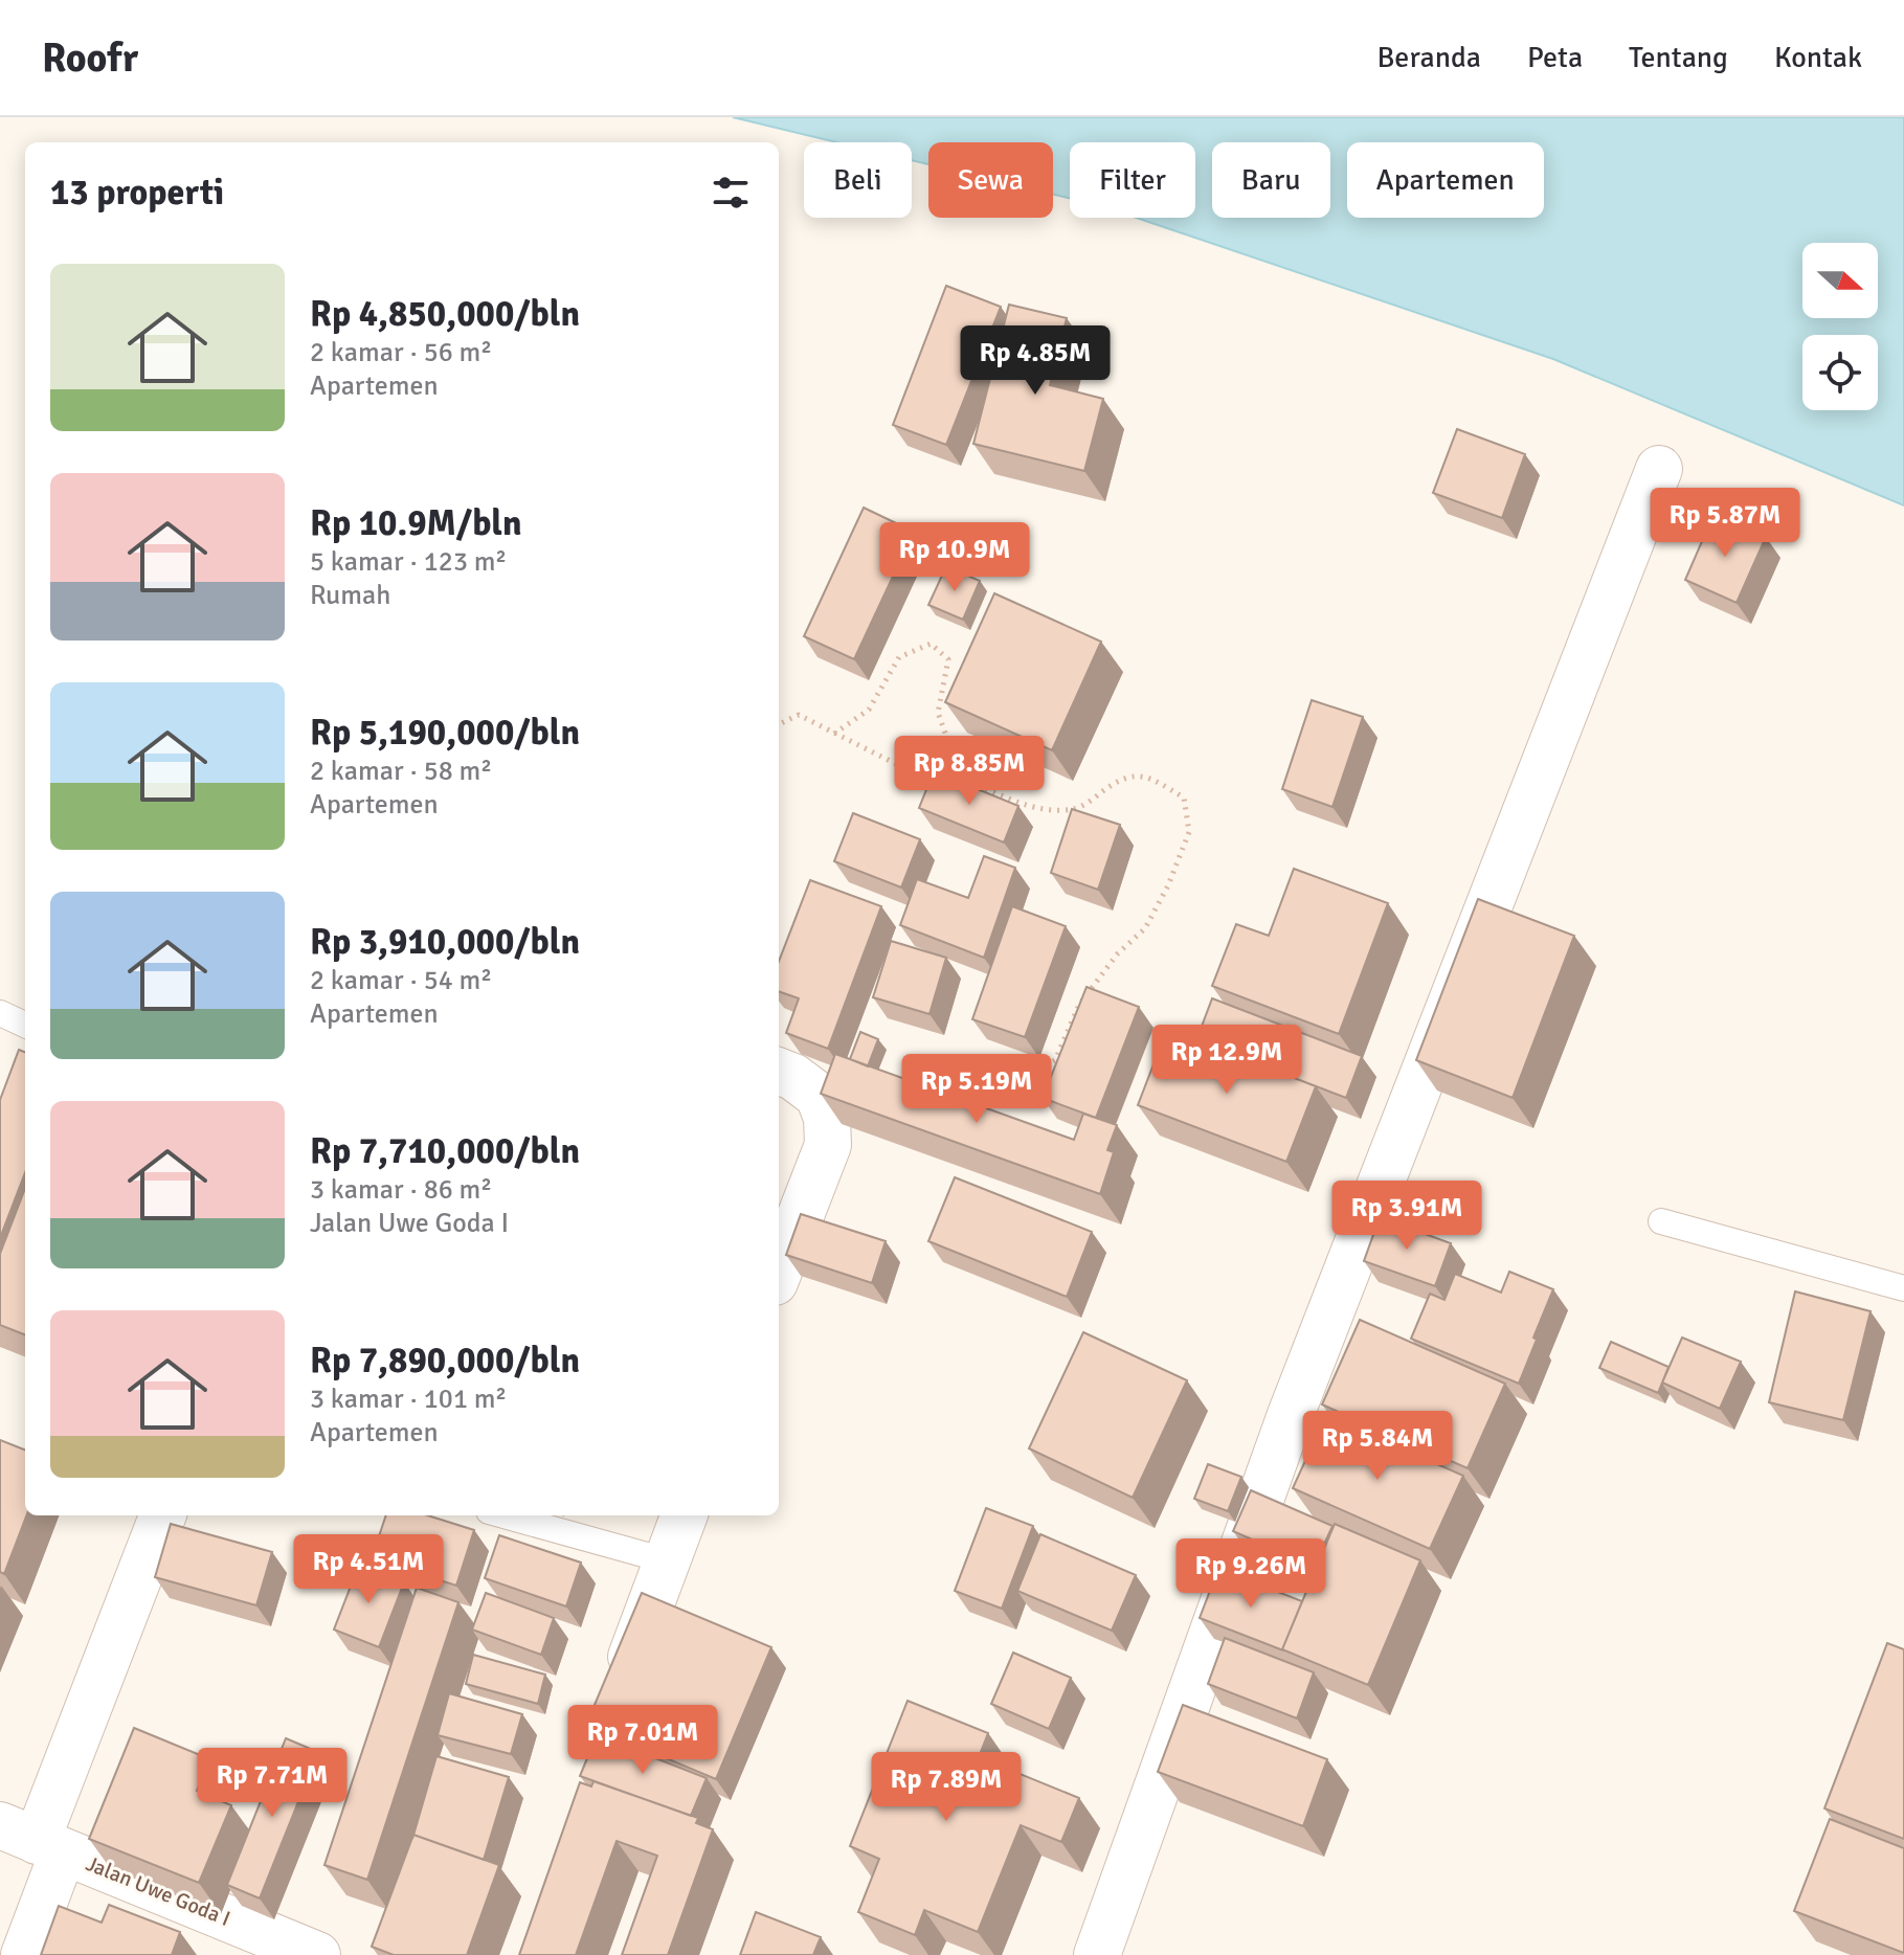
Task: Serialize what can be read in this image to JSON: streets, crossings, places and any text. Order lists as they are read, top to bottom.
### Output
{
  "streets": {
    "street": ["Jalan Uwe Goda I"]
  },
  "north": "right",
  "page": {
    "header": "Roofr",
    "nav": [
      "Beranda",
      "Peta",
      "Tentang",
      "Kontak"
    ],
    "chip": [
      "Beli",
      "Sewa",
      "Filter",
      "Baru",
      "Apartemen"
    ],
    "heading": "13 properti",
    "list": [
      {
        "name": "Rp 4,850,000/bln",
        "note": "2 kamar · 56 m² · Apartemen"
      },
      {
        "name": "Rp 10.9M/bln",
        "note": "5 kamar · 123 m² · Rumah"
      },
      {
        "name": "Rp 5,190,000/bln",
        "note": "2 kamar · 58 m² · Apartemen"
      },
      {
        "name": "Rp 3,910,000/bln",
        "note": "2 kamar · 54 m² · Apartemen"
      },
      {
        "name": "Rp 7,710,000/bln",
        "note": "3 kamar · 86 m² · Jalan Uwe Goda I"
      },
      {
        "name": "Rp 7,890,000/bln",
        "note": "3 kamar · 101 m² · Apartemen"
      }
    ],
    "price": [
      "Rp 4.85M",
      "Rp 5.87M",
      "Rp 10.9M",
      "Rp 8.85M",
      "Rp 12.9M",
      "Rp 5.19M",
      "Rp 3.91M",
      "Rp 5.84M",
      "Rp 4.51M",
      "Rp 9.26M",
      "Rp 7.01M",
      "Rp 7.71M",
      "Rp 7.89M"
    ]
  }
}
